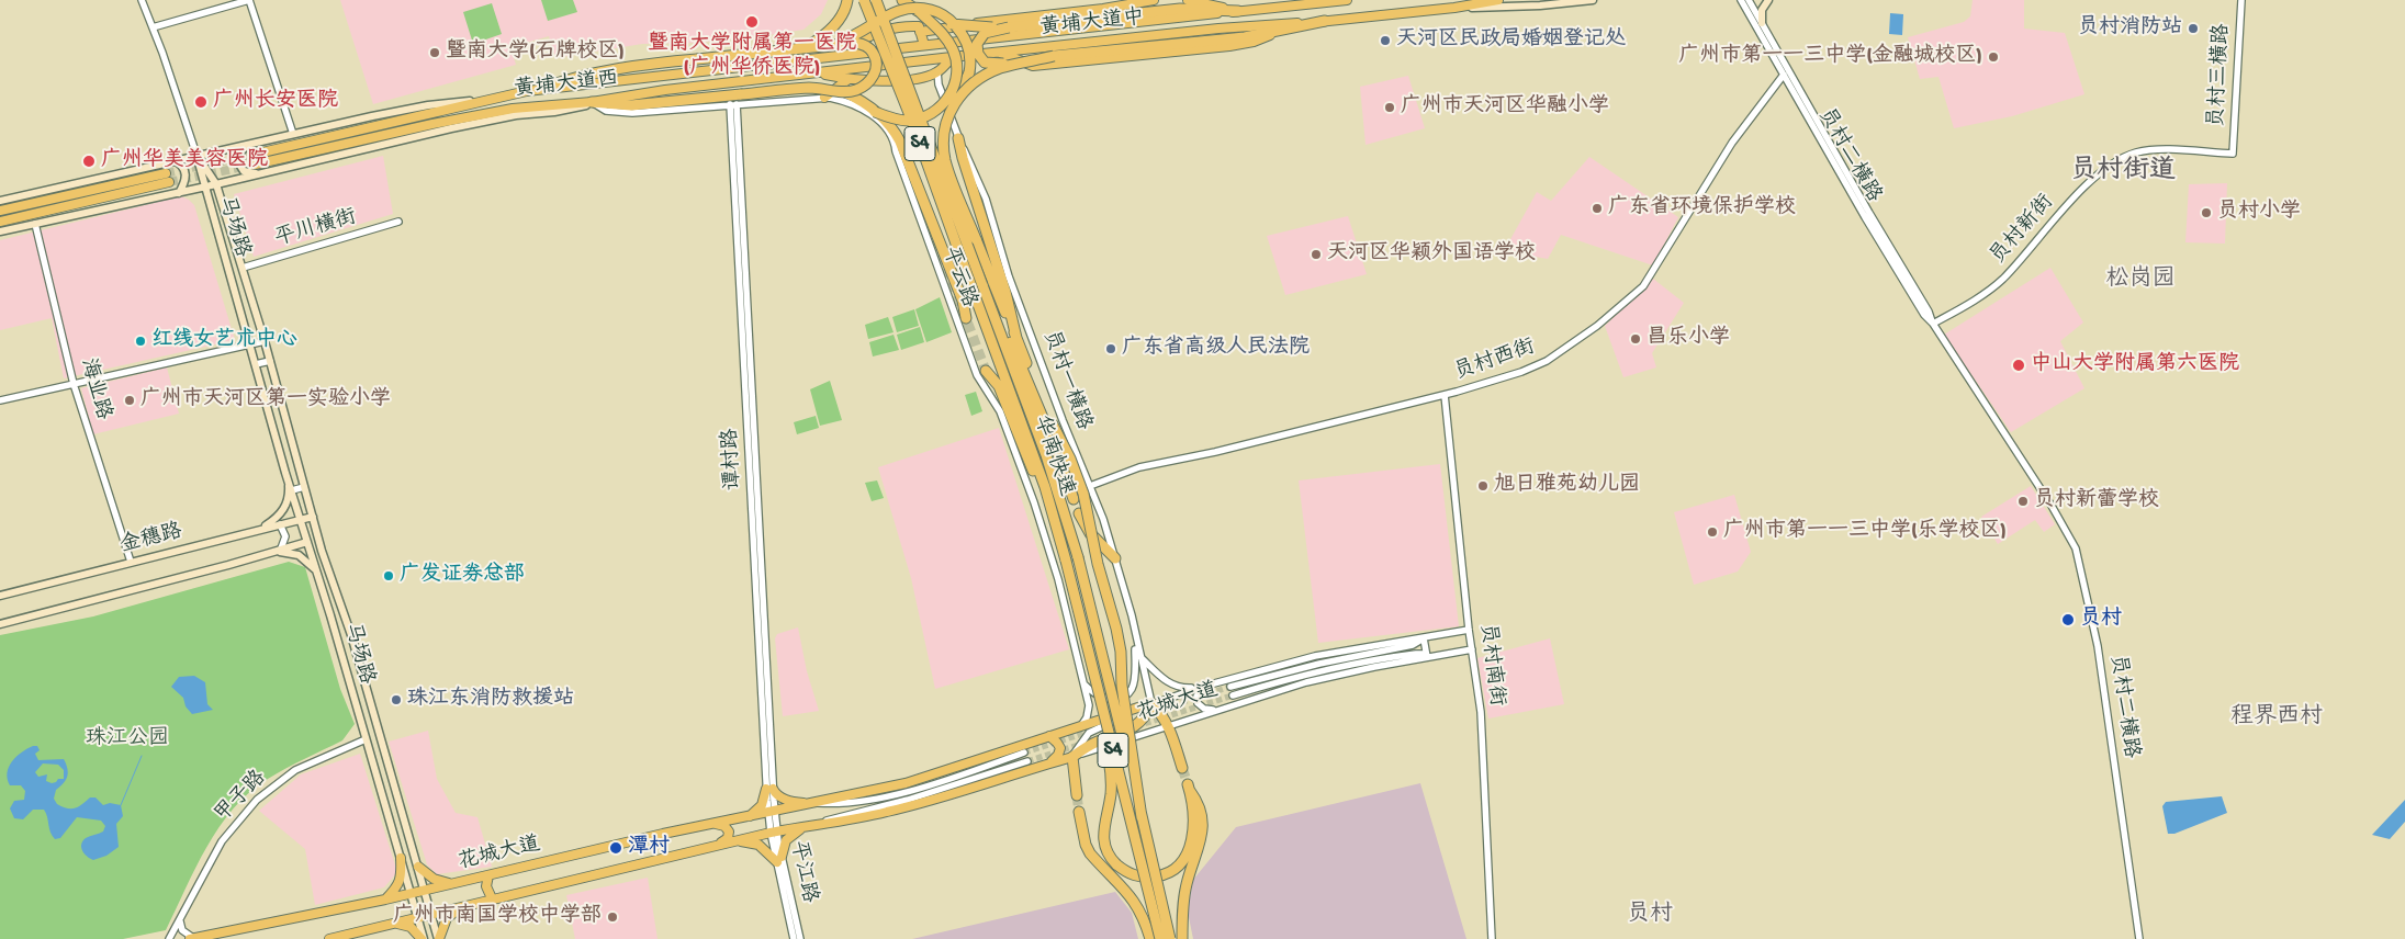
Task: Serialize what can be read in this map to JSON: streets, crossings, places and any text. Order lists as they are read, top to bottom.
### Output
{
  "streets": {
    "highway": ["S4", "华南快速"],
    "main road": [
      "黄埔大道中",
      "黄埔大道西",
      "马场路",
      "金穗路",
      "花城大道"
    ],
    "street": [
      "员村三横路",
      "员村二横路",
      "平川横街",
      "员村新街",
      "平云路",
      "员村西街",
      "员村一横路",
      "海业路",
      "谭村路",
      "员村南街",
      "甲子路",
      "平江路"
    ]
  },
  "crossings": [
    ["黄埔大道中", "黄埔大道西"],
    ["员村三横路", "员村新街"],
    ["黄埔大道西", "平云路"],
    ["员村二横路", "员村新街"],
    ["员村二横路", "员村西街"],
    ["马场路", "平川横街"],
    ["马场路", "金穗路"],
    ["马场路", "花城大道"],
    ["马场路", "甲子路"],
    ["平云路", "谭村路"],
    ["平云路", "花城大道"],
    ["员村西街", "员村一横路"],
    ["员村西街", "员村南街"],
    ["员村一横路", "花城大道"],
    ["海业路", "金穗路"],
    ["谭村路", "花城大道"],
    ["谭村路", "平江路"],
    ["员村南街", "花城大道"],
    ["花城大道", "平江路"]
  ],
  "districts": [
    "员村街道",
    "松岗园",
    "程界西村",
    "员村"
  ],
  "parks": ["珠江公园"],
  "places": [
    "暨南大学附属第一医院 (广州华侨医院)",
    "员村消防站",
    "天河区民政局婚姻登记处",
    "暨南大学(石牌校区)",
    "广州市第一一三中学(金融城校区)",
    "广州长安医院",
    "广州市天河区华融小学",
    "广州华美美容医院",
    "广东省环境保护学校",
    "员村小学",
    "天河区华颖外国语学校",
    "昌乐小学",
    "红线女艺术中心",
    "广东省高级人民法院",
    "中山大学附属第六医院",
    "广州市天河区第一实验小学",
    "旭日雅苑幼儿园",
    "员村新蕾学校",
    "广州市第一一三中学(乐学校区)",
    "广发证券总部",
    "员村",
    "珠江东消防救援站",
    "潭村",
    "广州市南国学校中学部"
  ]
}
